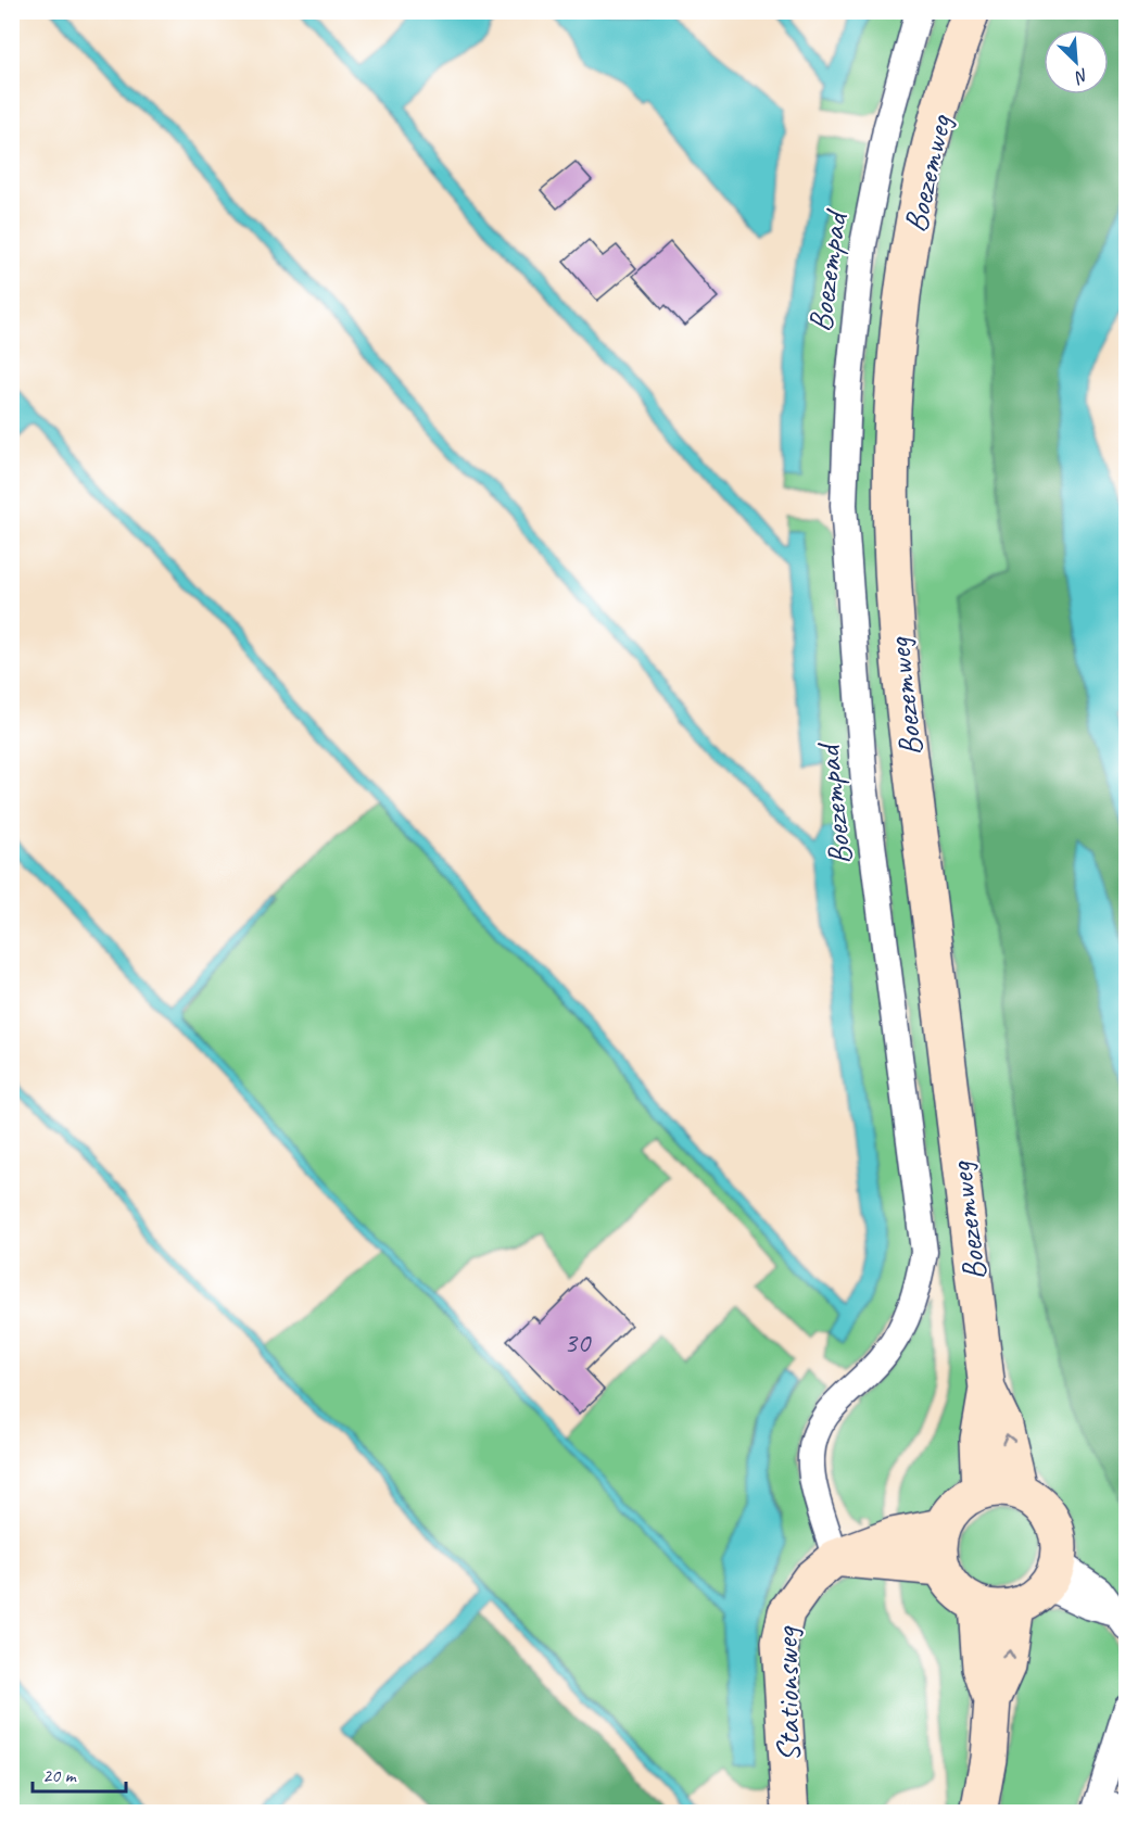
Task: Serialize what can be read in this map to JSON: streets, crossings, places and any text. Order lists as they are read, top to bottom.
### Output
{
  "streets": {
    "main road": ["Boezemweg", "Stationsweg"],
    "street": ["Boezempad"]
  },
  "crossings": [
    ["Boezemweg", "Stationsweg"],
    ["Boezempad", "Stationsweg"]
  ],
  "house_numbers": ["30"],
  "scale_bar": "20 m",
  "north": "bottom right"
}
